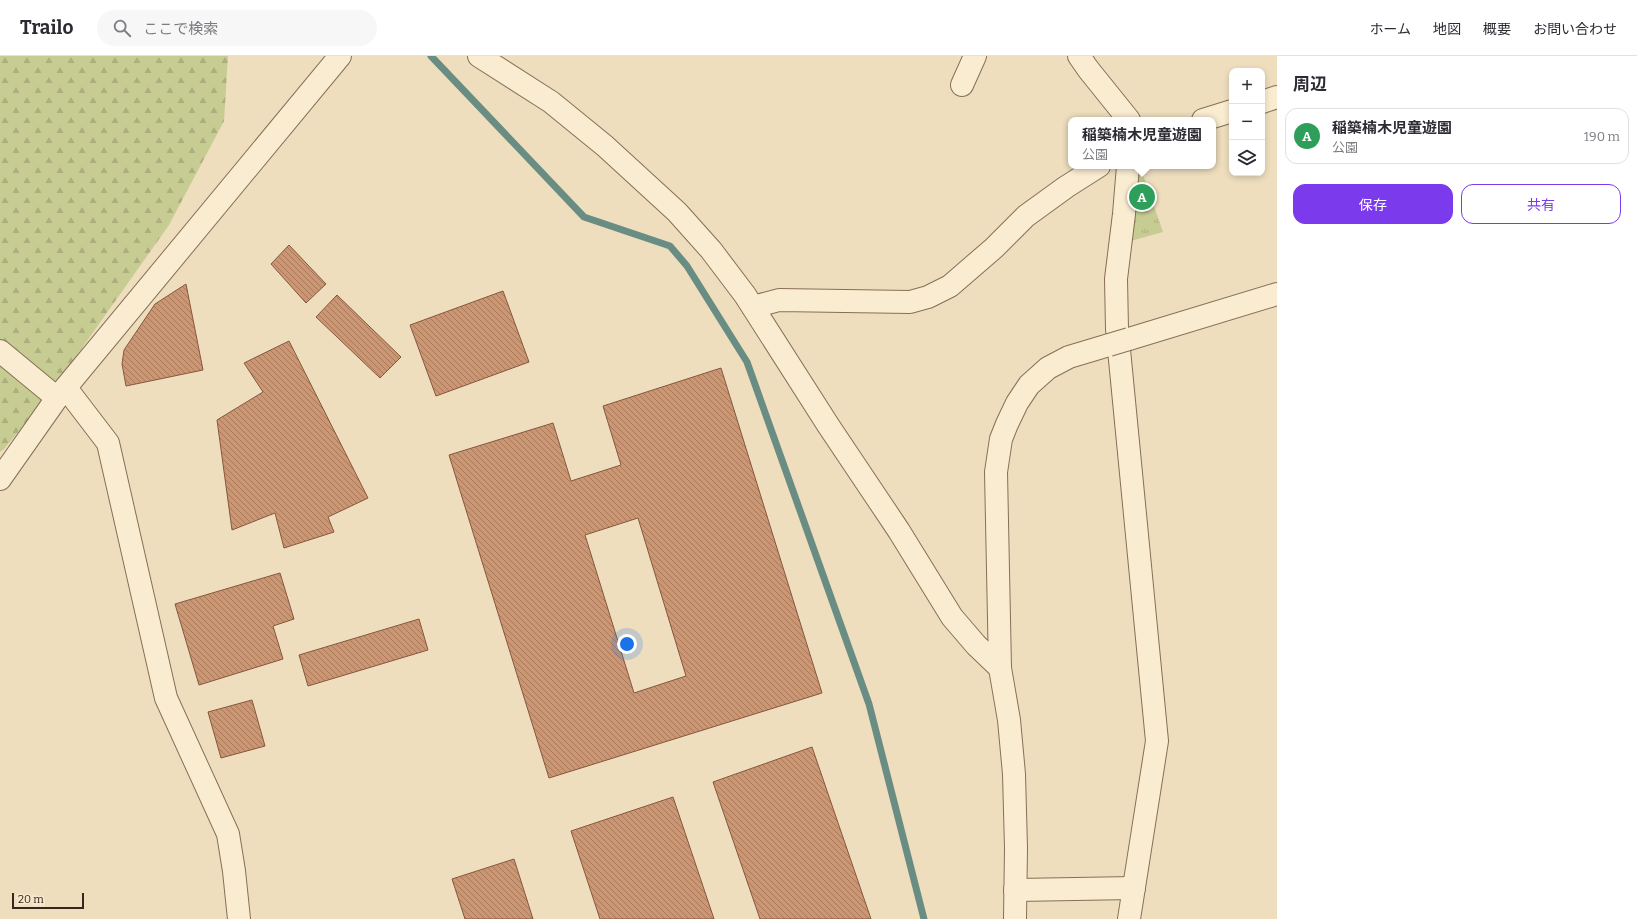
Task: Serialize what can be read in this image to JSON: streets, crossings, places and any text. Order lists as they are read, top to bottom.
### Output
{
  "scale_bar": "20 m",
  "page": {
    "header": "Trailo",
    "search": "ここで検索",
    "nav": [
      "ホーム",
      "地図",
      "概要",
      "お問い合わせ"
    ],
    "heading": "周辺",
    "map_buttons": ["+", "−"],
    "list": [
      {
        "mark": "A",
        "name": "稲築楠木児童遊園",
        "note": "公園",
        "value": "190 m"
      }
    ],
    "popup": ["稲築楠木児童遊園", "公園"],
    "buttons": ["保存", "共有"],
    "pins": "A",
    "scale": "20 m"
  }
}
